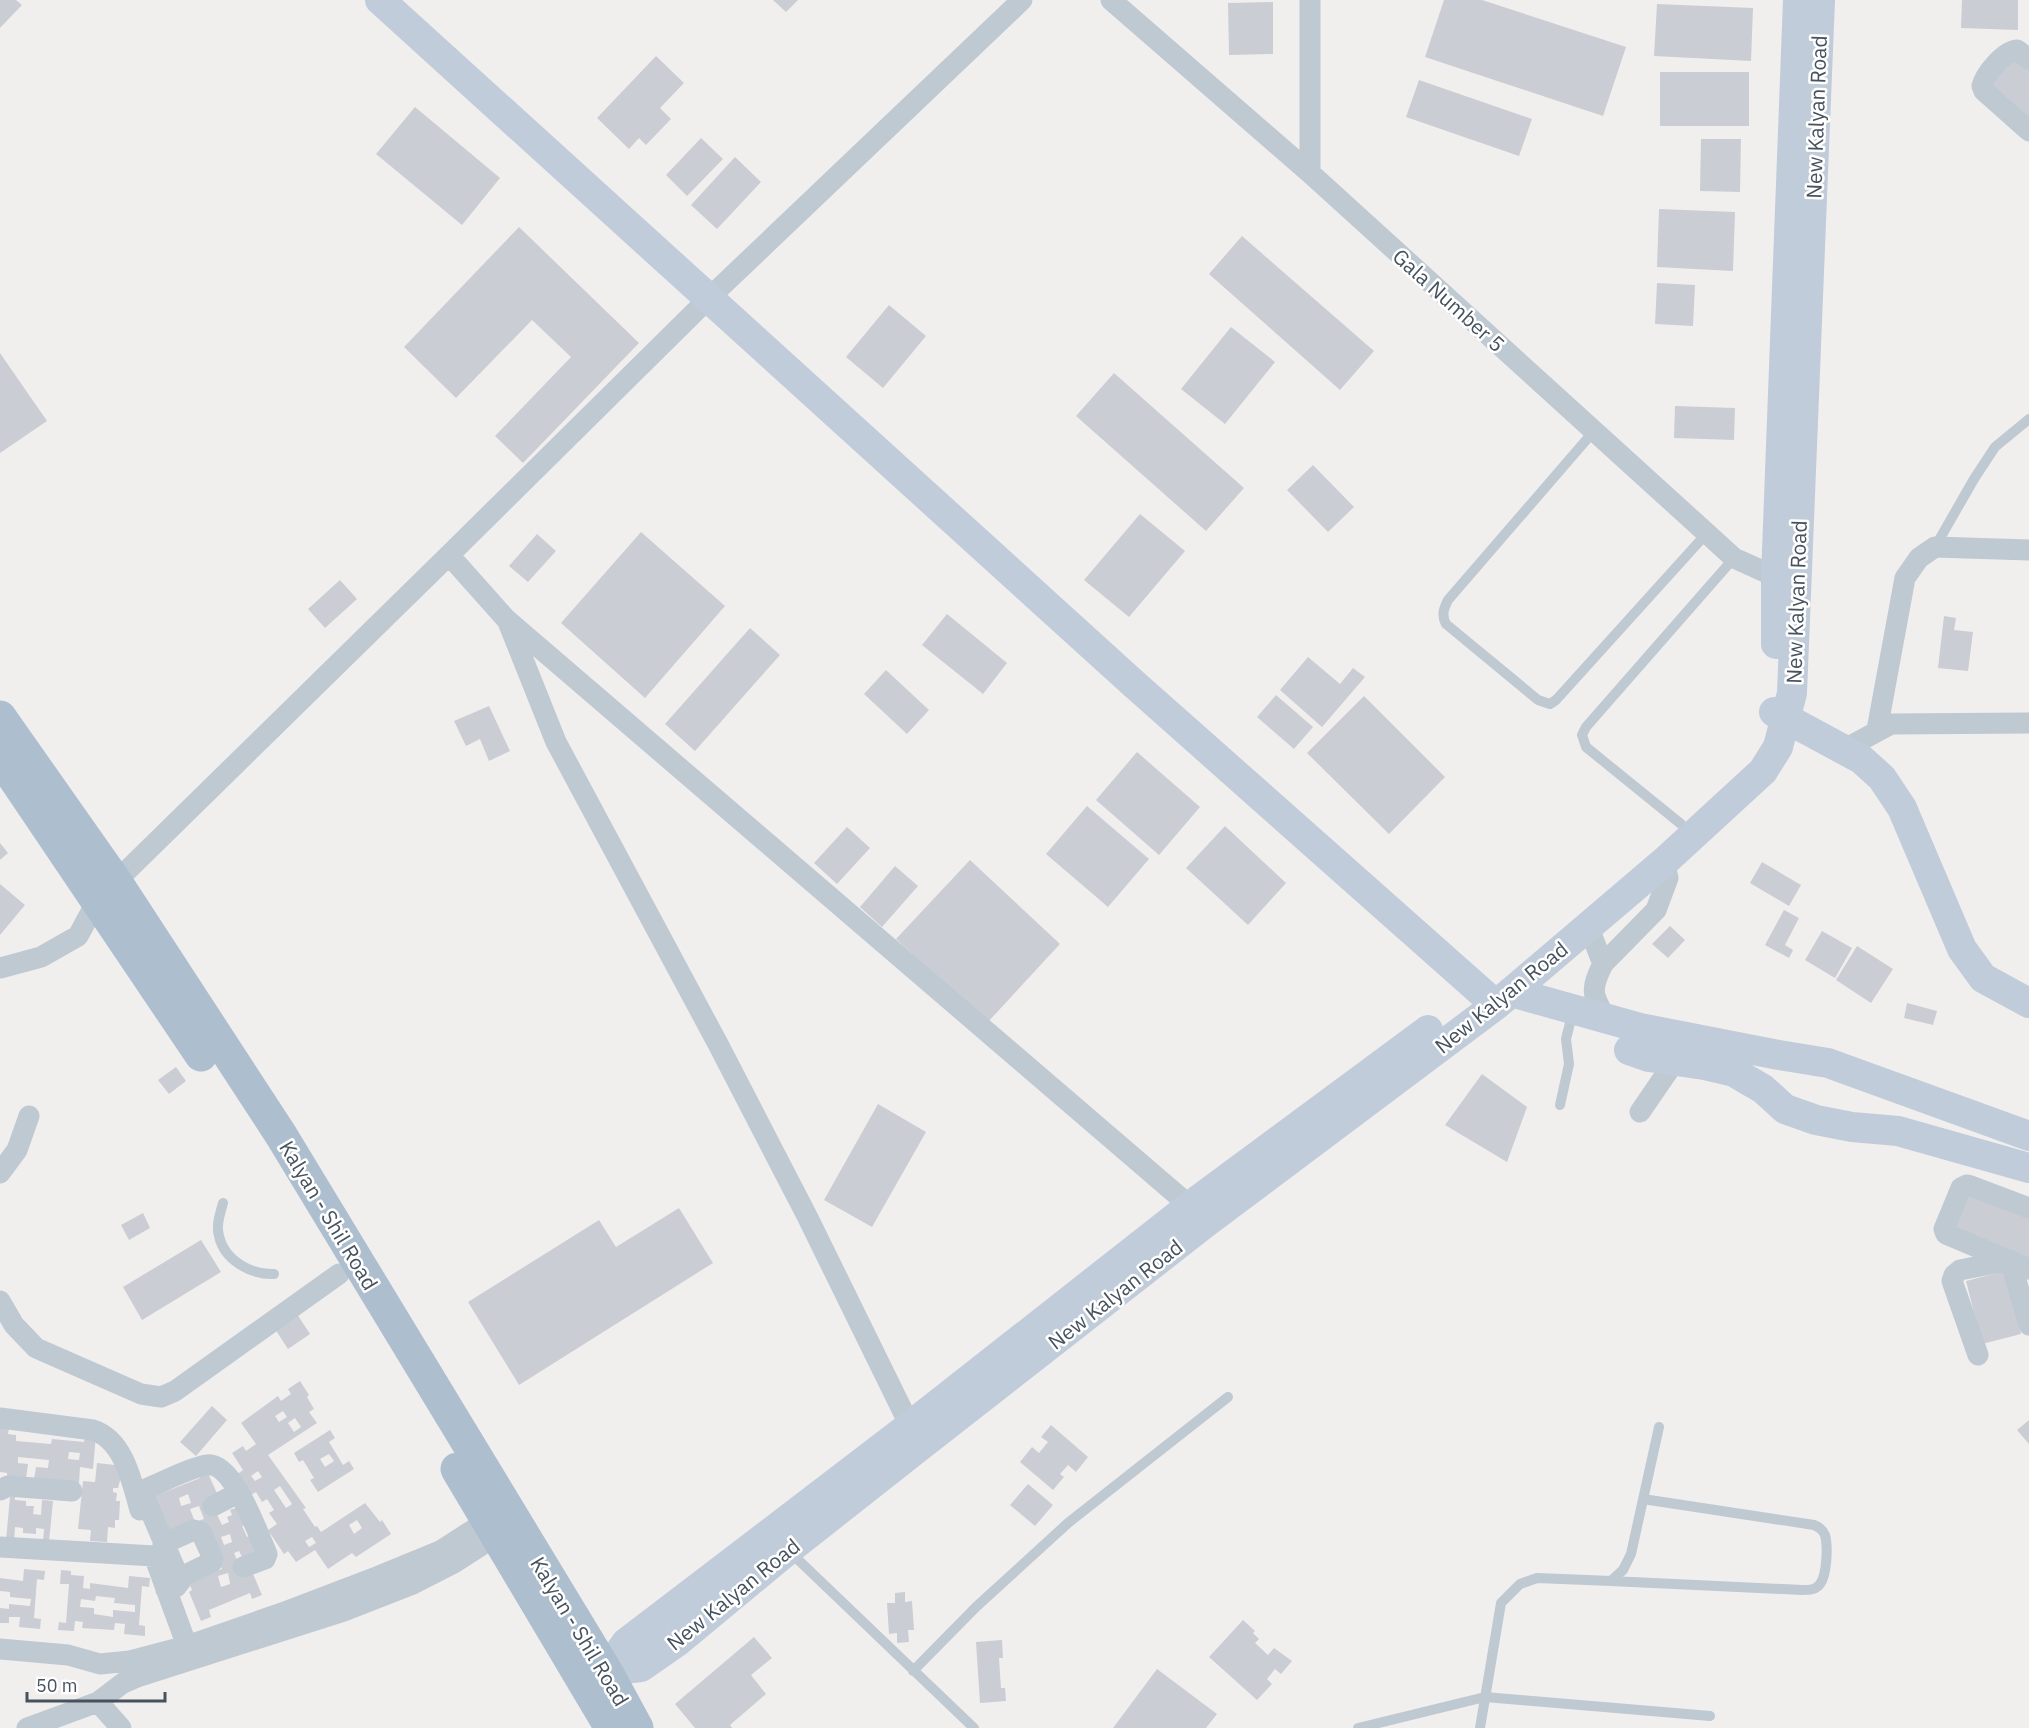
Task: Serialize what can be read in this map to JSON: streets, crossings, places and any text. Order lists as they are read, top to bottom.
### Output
{
  "streets": {
    "main road": ["Kalyan - Shil Road"],
    "street": ["New Kalyan Road", "Gala Number 5"]
  },
  "crossings": [
    ["New Kalyan Road", "Gala Number 5"],
    ["New Kalyan Road", "Kalyan - Shil Road"]
  ],
  "scale_bar": "50 m"
}
